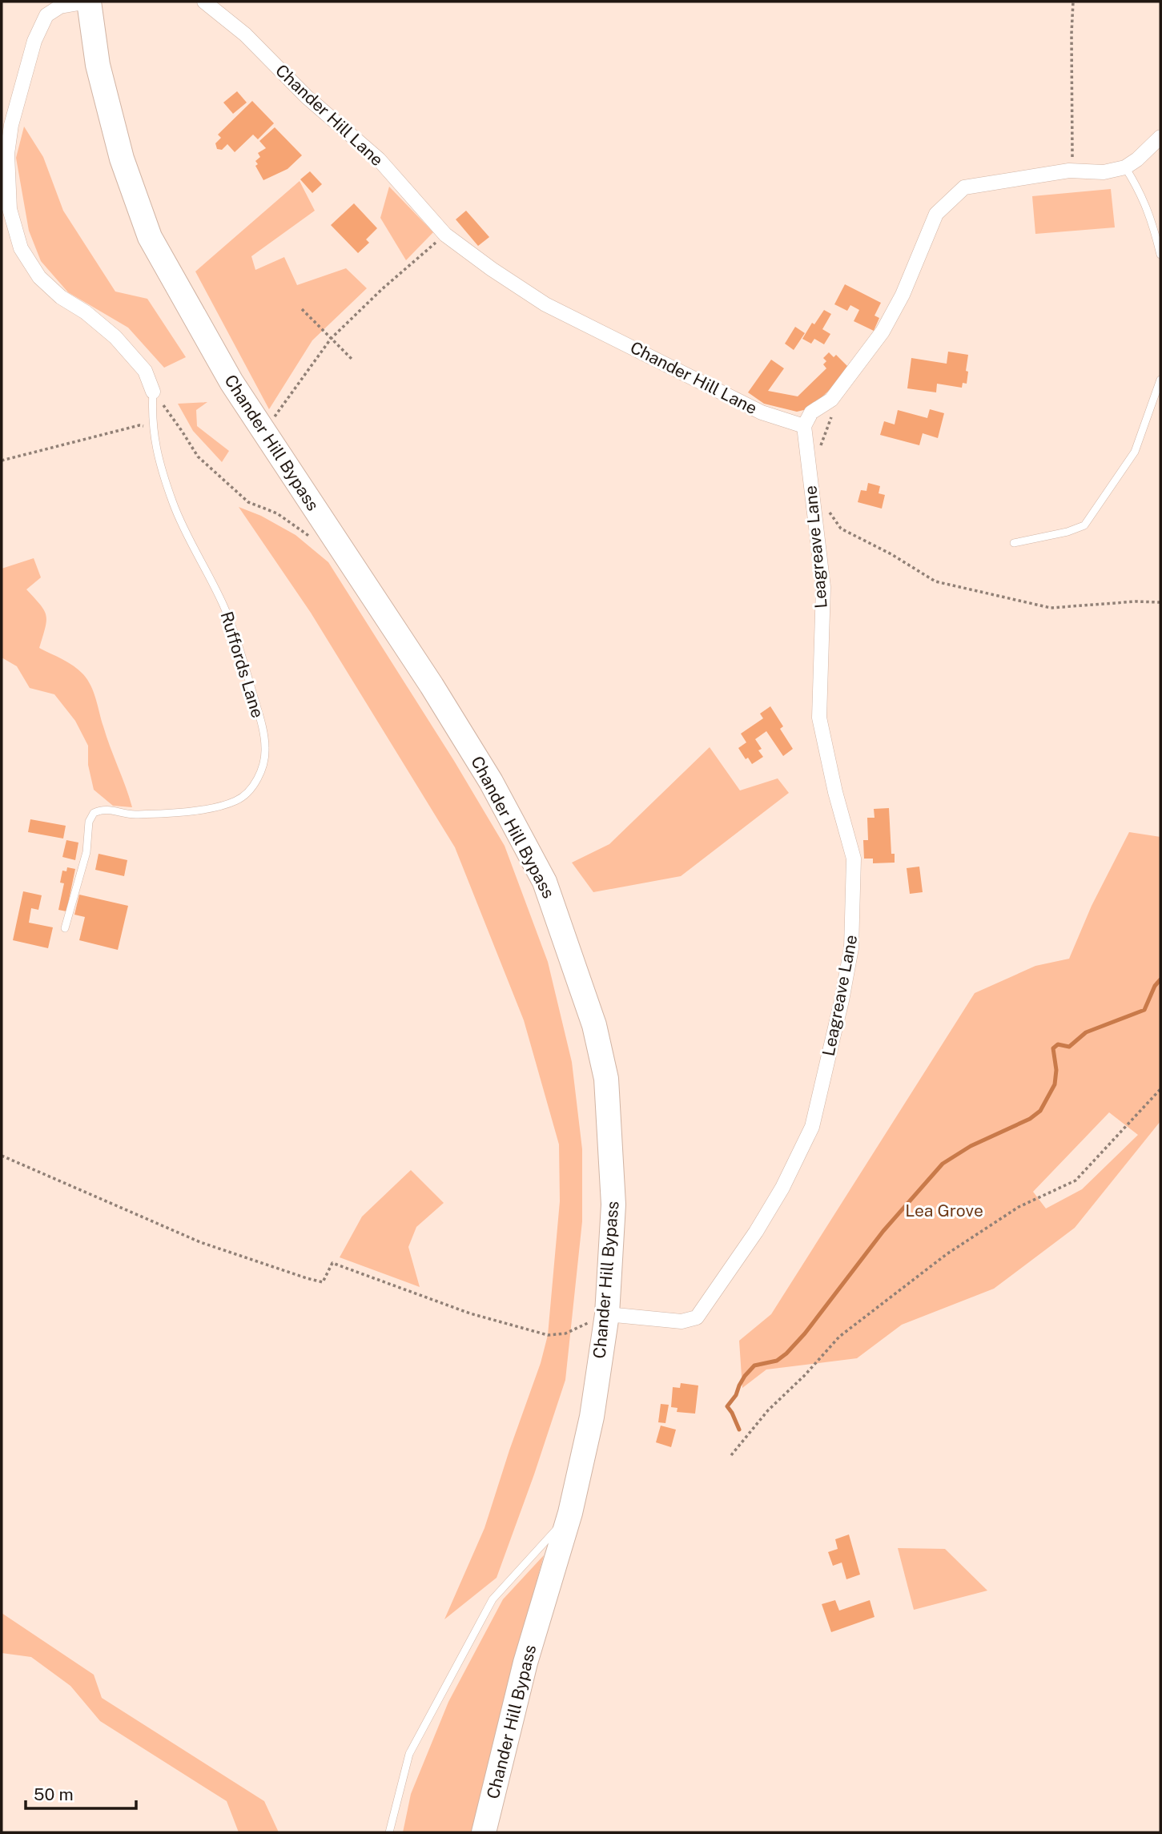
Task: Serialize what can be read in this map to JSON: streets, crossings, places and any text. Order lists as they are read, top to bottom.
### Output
{
  "streets": {
    "highway": ["Chander Hill Bypass"],
    "street": ["Chander Hill Lane", "Leagreave Lane"],
    "lane": ["Ruffords Lane"]
  },
  "crossings": [
    ["Chander Hill Lane", "Leagreave Lane"],
    ["Chander Hill Bypass", "Leagreave Lane"]
  ],
  "parks": ["Lea Grove"],
  "scale_bar": "50 m"
}
